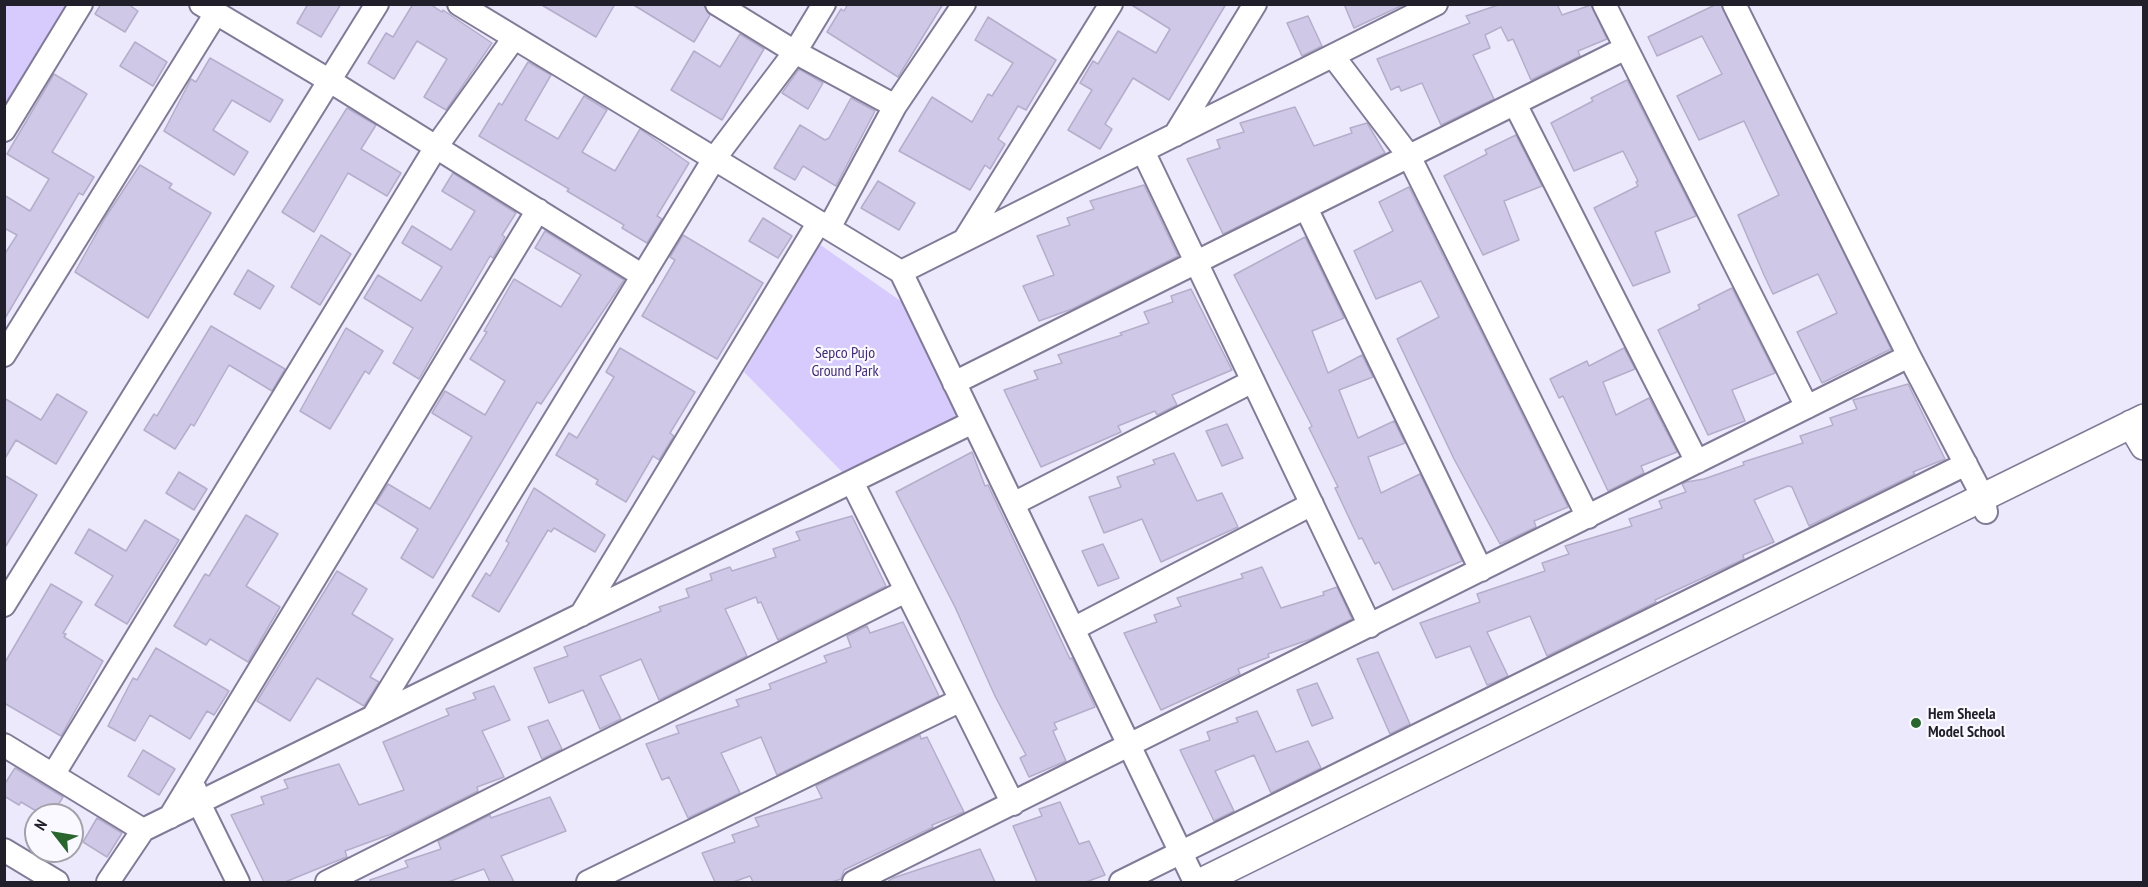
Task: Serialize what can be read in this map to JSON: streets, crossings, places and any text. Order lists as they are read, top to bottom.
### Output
{
  "parks": ["Sepco Pujo Ground Park"],
  "places": ["Hem Sheela Model School"],
  "north": "top left"
}
